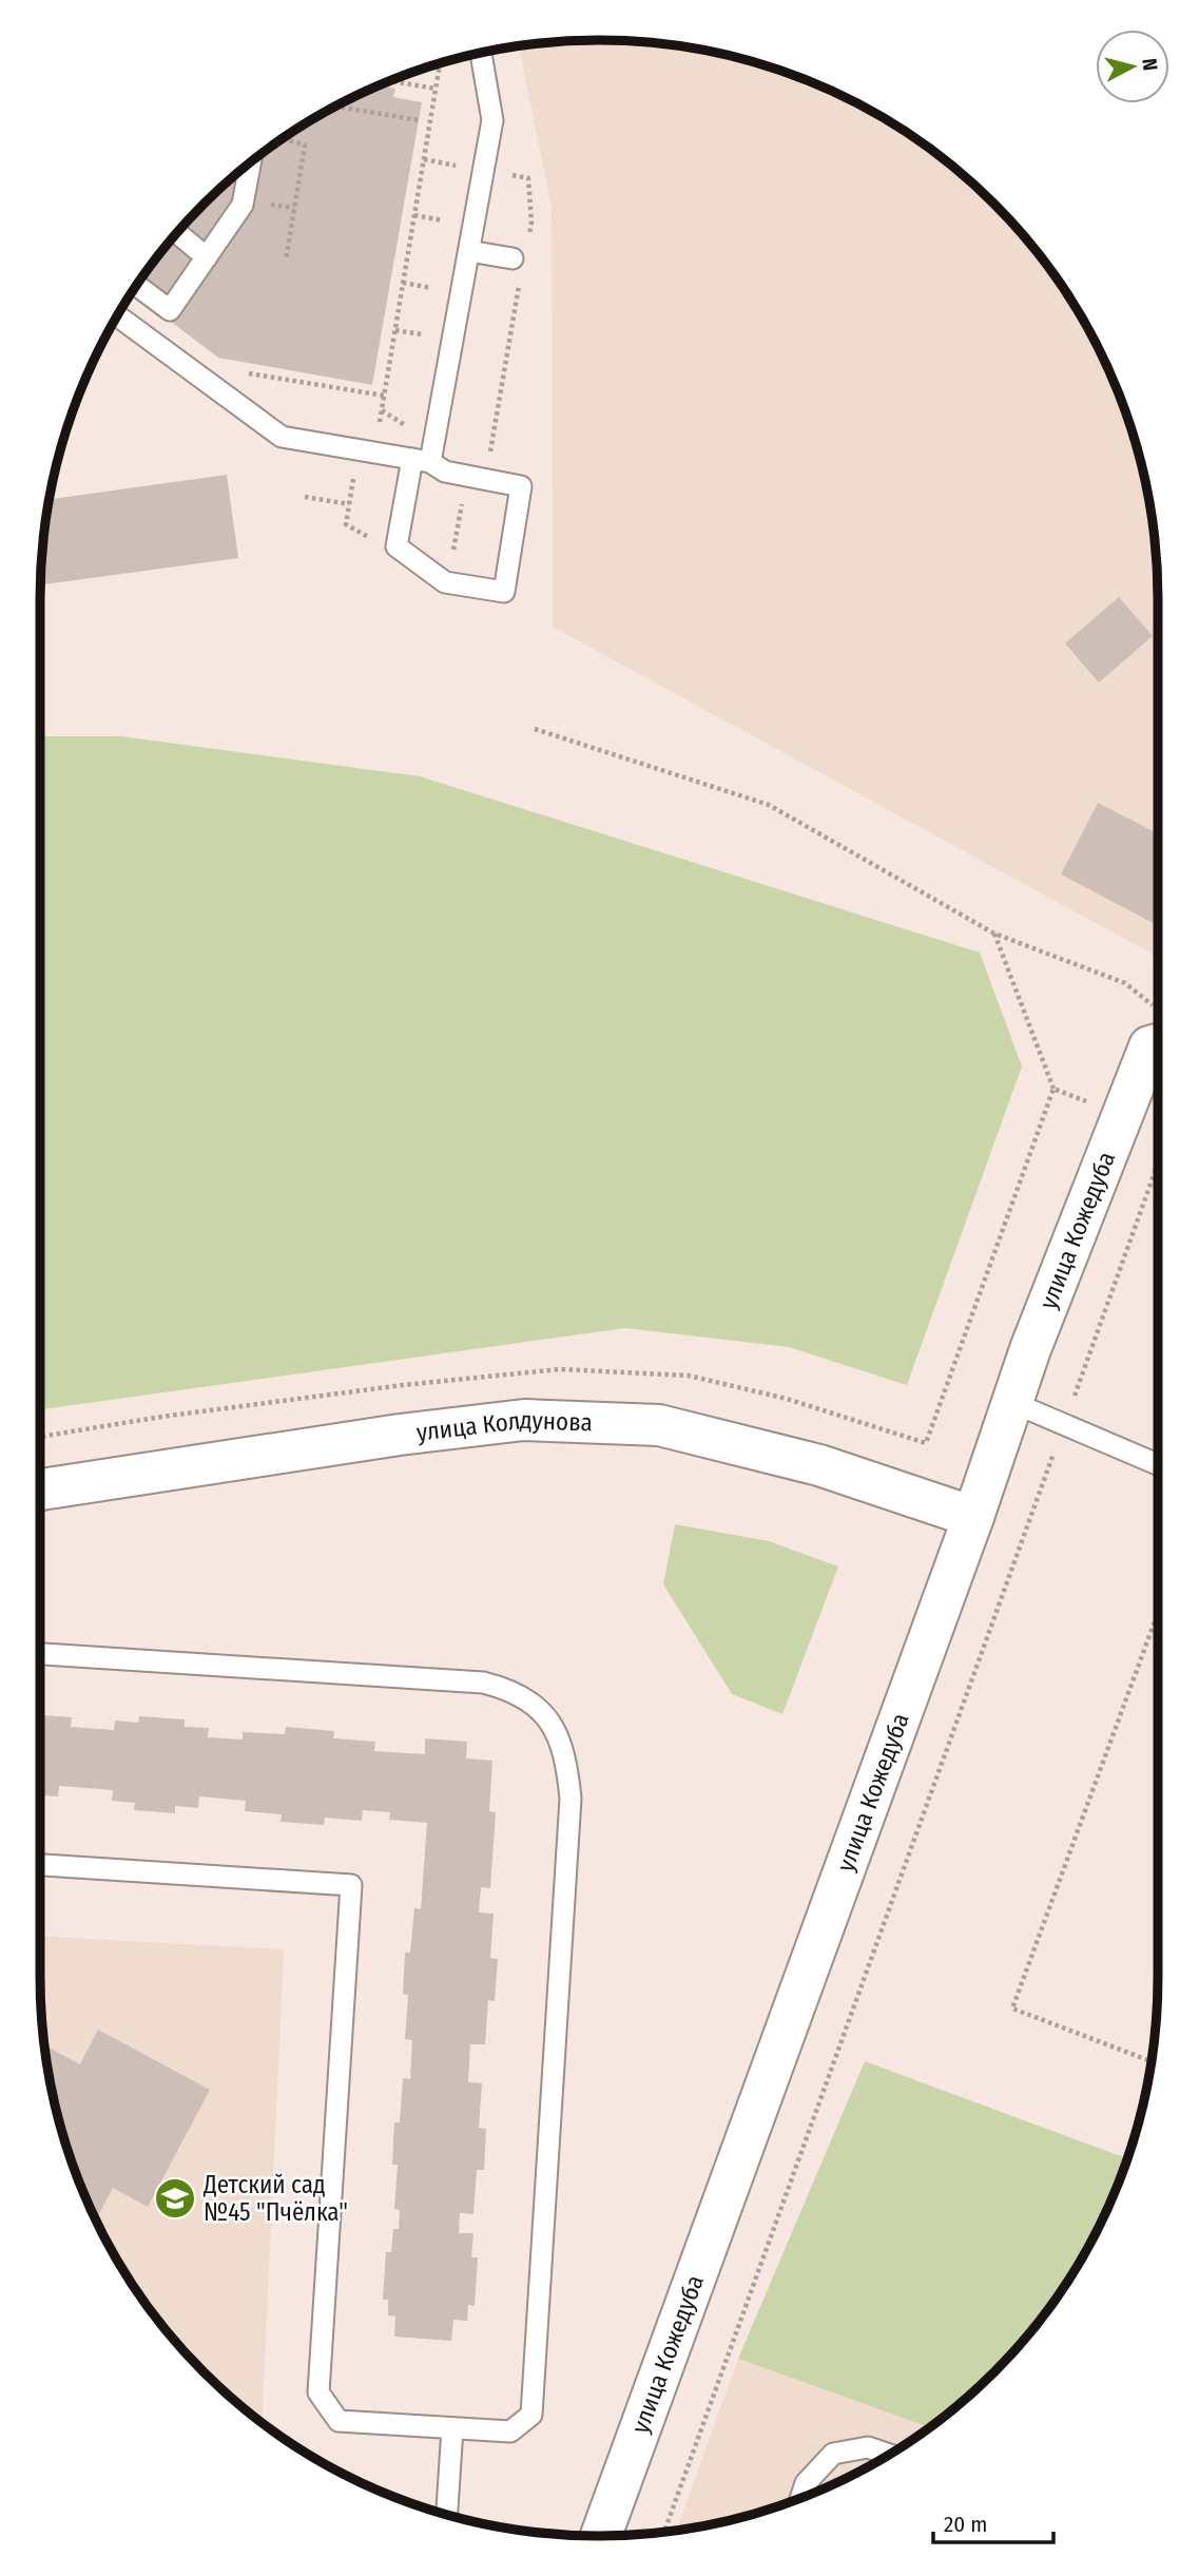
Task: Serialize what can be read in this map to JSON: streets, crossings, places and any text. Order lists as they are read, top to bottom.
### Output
{
  "streets": {
    "street": ["улица Кожедуба", "улица Колдунова"]
  },
  "crossings": [
    ["улица Кожедуба", "улица Колдунова"]
  ],
  "places": {
    "school or university": ["Детский сад №45 \"Пчёлка\""]
  },
  "scale_bar": "20 m",
  "north": "right"
}
